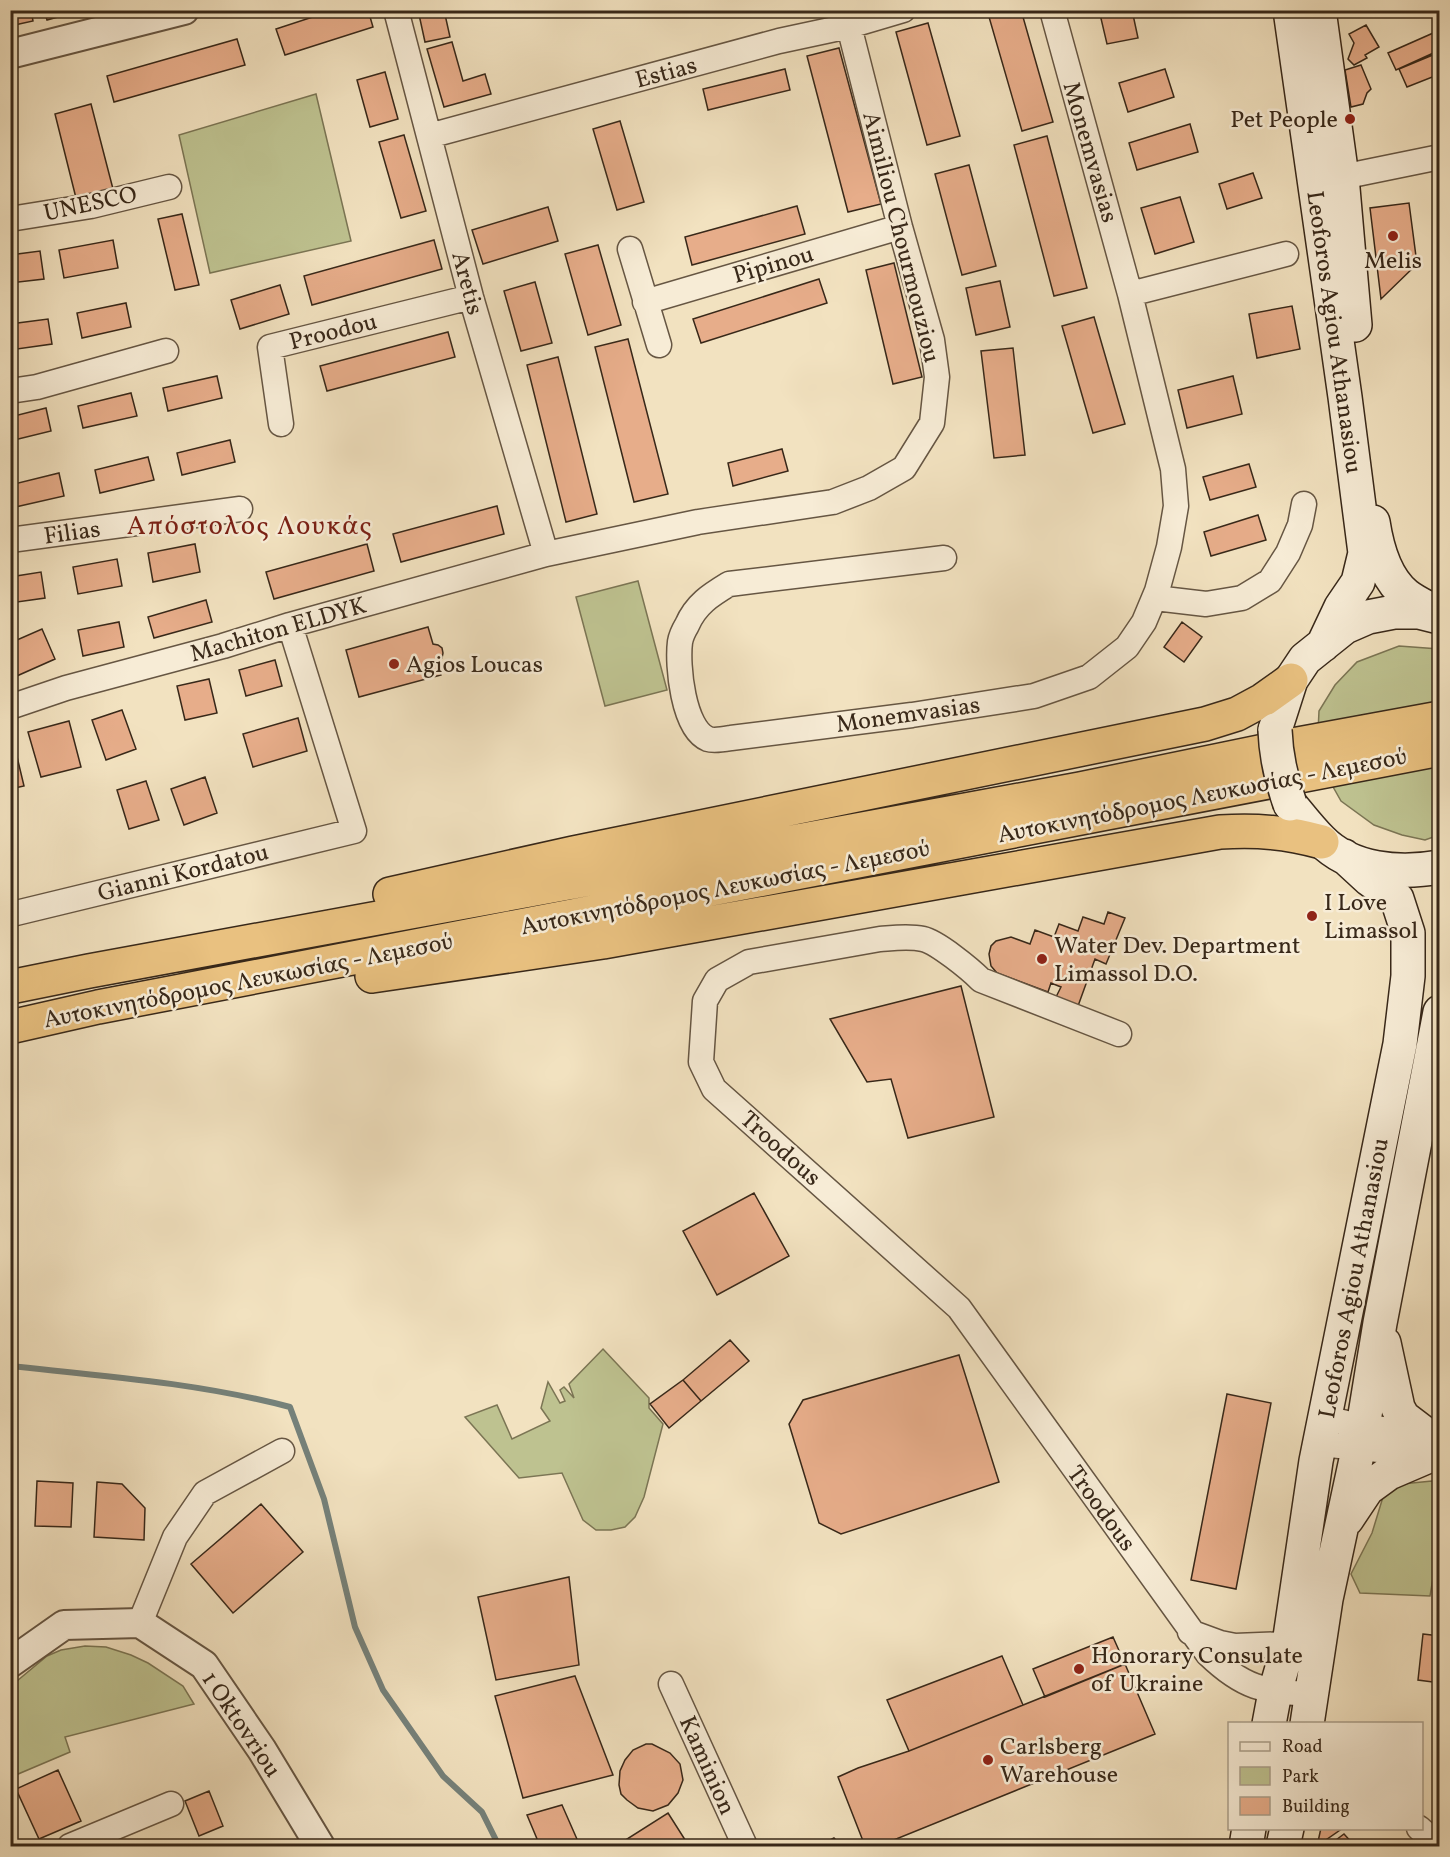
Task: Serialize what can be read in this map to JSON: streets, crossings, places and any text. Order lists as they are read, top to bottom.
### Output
{
  "streets": {
    "highway": ["Αυτοκινητόδρομος Λευκωσίας - Λεμεσού"],
    "main road": ["Leoforos Agiou Athanasiou"],
    "street": [
      "Estias",
      "Monemvasias",
      "UNESCO",
      "Aimiliou Chourmouziou",
      "Pipinou",
      "Aretis",
      "Proodou",
      "Filias",
      "Machiton ELDYK",
      "Gianni Kordatou",
      "Troodous",
      "1 Oktovriou",
      "Kaminion"
    ]
  },
  "crossings": [
    ["Estias", "Aimiliou Chourmouziou"],
    ["Estias", "Aretis"],
    ["Aimiliou Chourmouziou", "Pipinou"],
    ["Aimiliou Chourmouziou", "Aretis"],
    ["Aimiliou Chourmouziou", "Machiton ELDYK"],
    ["Aretis", "Proodou"],
    ["Aretis", "Machiton ELDYK"],
    ["Leoforos Agiou Athanasiou", "Troodous"],
    ["Machiton ELDYK", "Gianni Kordatou"]
  ],
  "districts": ["Απόστολος Λουκάς"],
  "places": [
    "Pet People",
    "Melis",
    "Agios Loucas",
    "I Love Limassol",
    "Water Dev. Department Limassol D.O.",
    "Honorary Consulate of Ukraine",
    "Carlsberg Warehouse"
  ],
  "legend": ["Road", "Park", "Building"]
}
